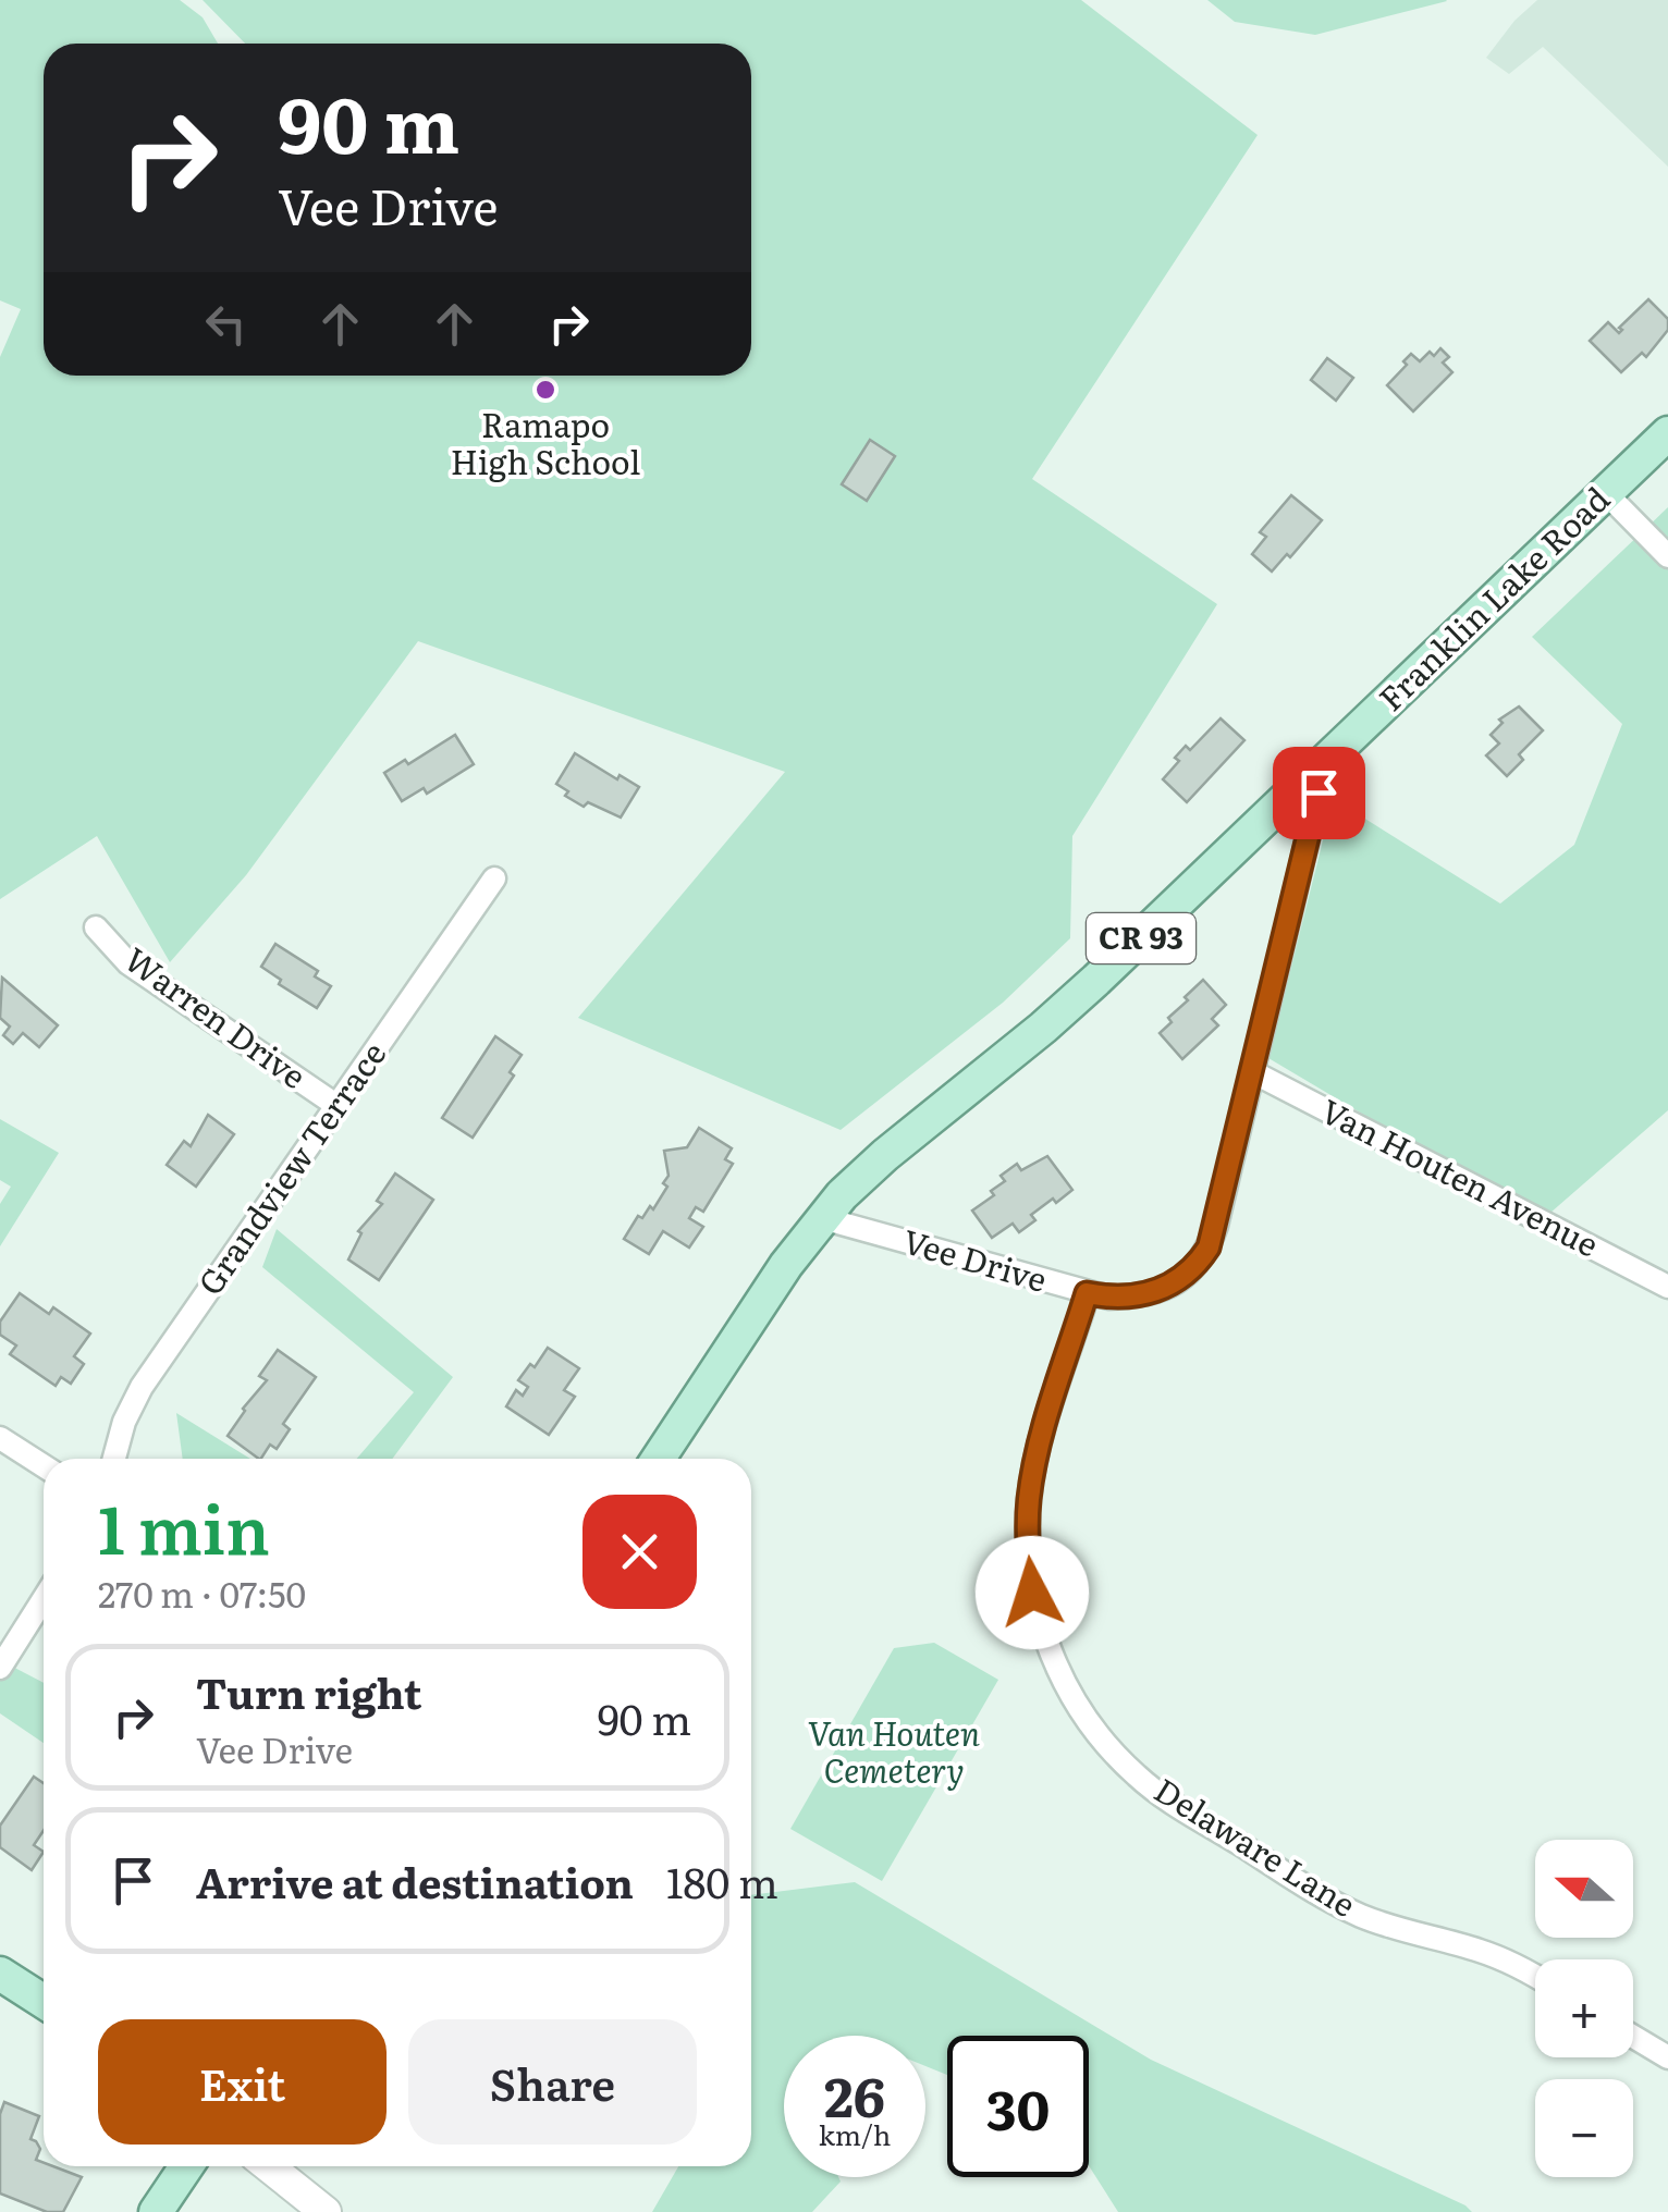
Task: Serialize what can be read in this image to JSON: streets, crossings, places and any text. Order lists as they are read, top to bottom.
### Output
{
  "streets": {
    "main road": ["Franklin Lake Road", "CR 93"],
    "street": [
      "Warren Drive",
      "Grandview Terrace",
      "Van Houten Avenue",
      "Vee Drive",
      "Delaware Lane"
    ]
  },
  "crossings": [
    ["Franklin Lake Road", "Vee Drive"],
    ["Warren Drive", "Grandview Terrace"],
    ["Van Houten Avenue", "Vee Drive"],
    ["Vee Drive", "Delaware Lane"]
  ],
  "parks": ["Van Houten Cemetery"],
  "places": ["Ramapo High School"],
  "north": "left",
  "page": {
    "turn": ["90 m", "Vee Drive"],
    "heading": ["1 min", "270 m · 07:50"],
    "list": [
      {
        "name": "Turn right",
        "note": "Vee Drive",
        "value": "90 m"
      },
      {
        "name": "Arrive at destination",
        "value": "180 m"
      }
    ],
    "map_buttons": ["+", "−"],
    "buttons": ["Exit", "Share"],
    "speed": "26 km/h",
    "limit": "30"
  }
}
